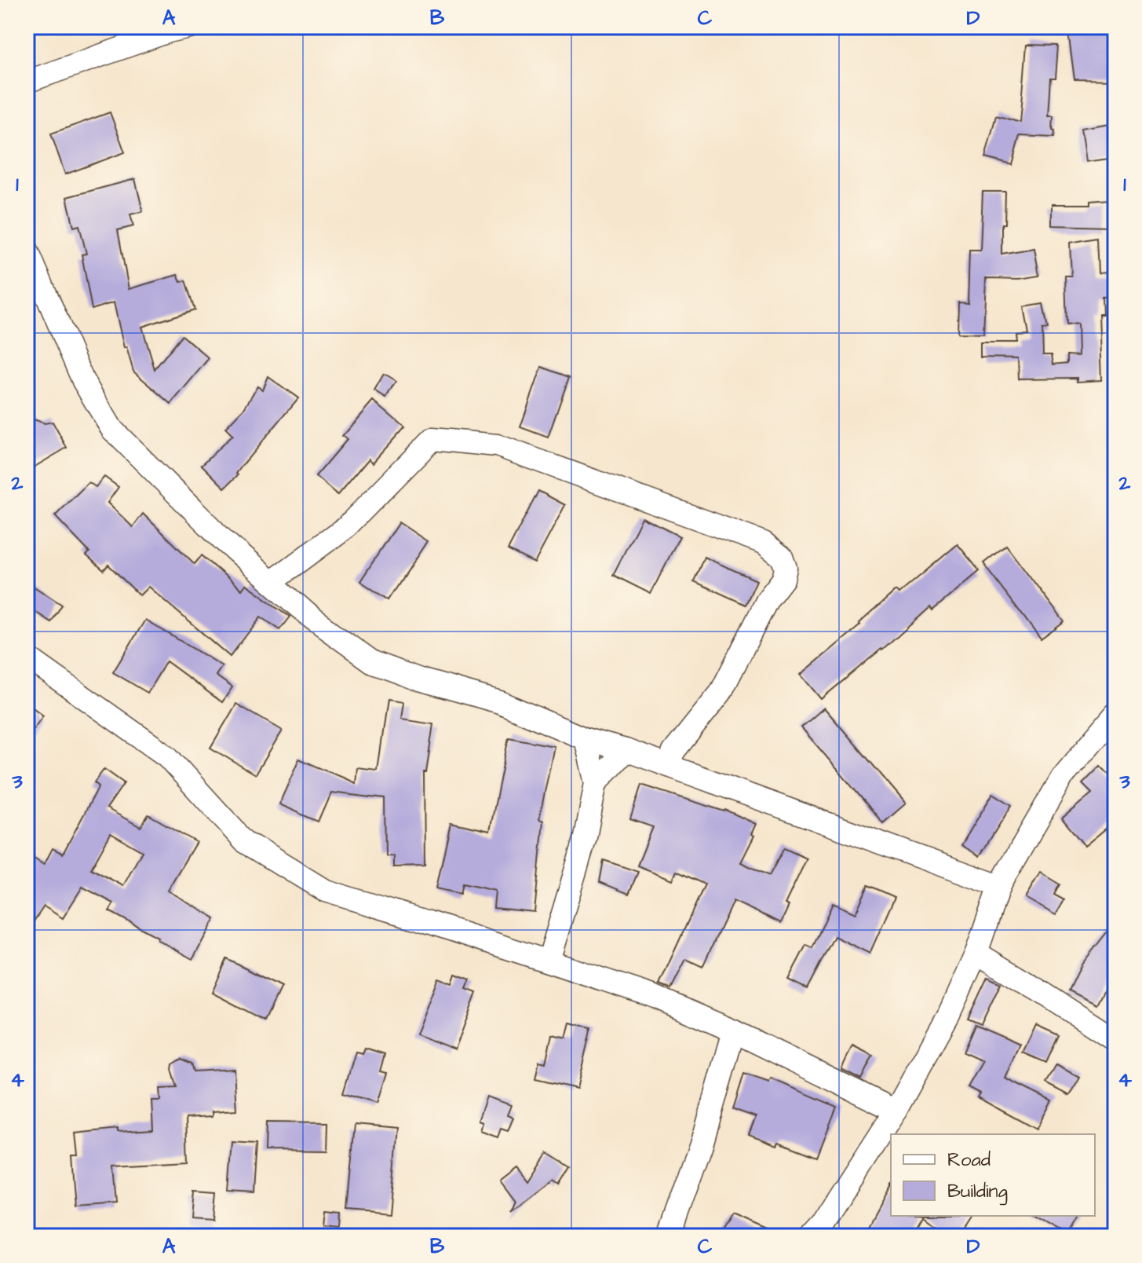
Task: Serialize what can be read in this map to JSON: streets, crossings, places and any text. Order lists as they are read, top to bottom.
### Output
{
  "legend": ["Road", "Building"],
  "grid": {
    "columns": [
      "A",
      "B",
      "C",
      "D"
    ],
    "rows": [
      "1",
      "2",
      "3",
      "4"
    ]
  }
}
